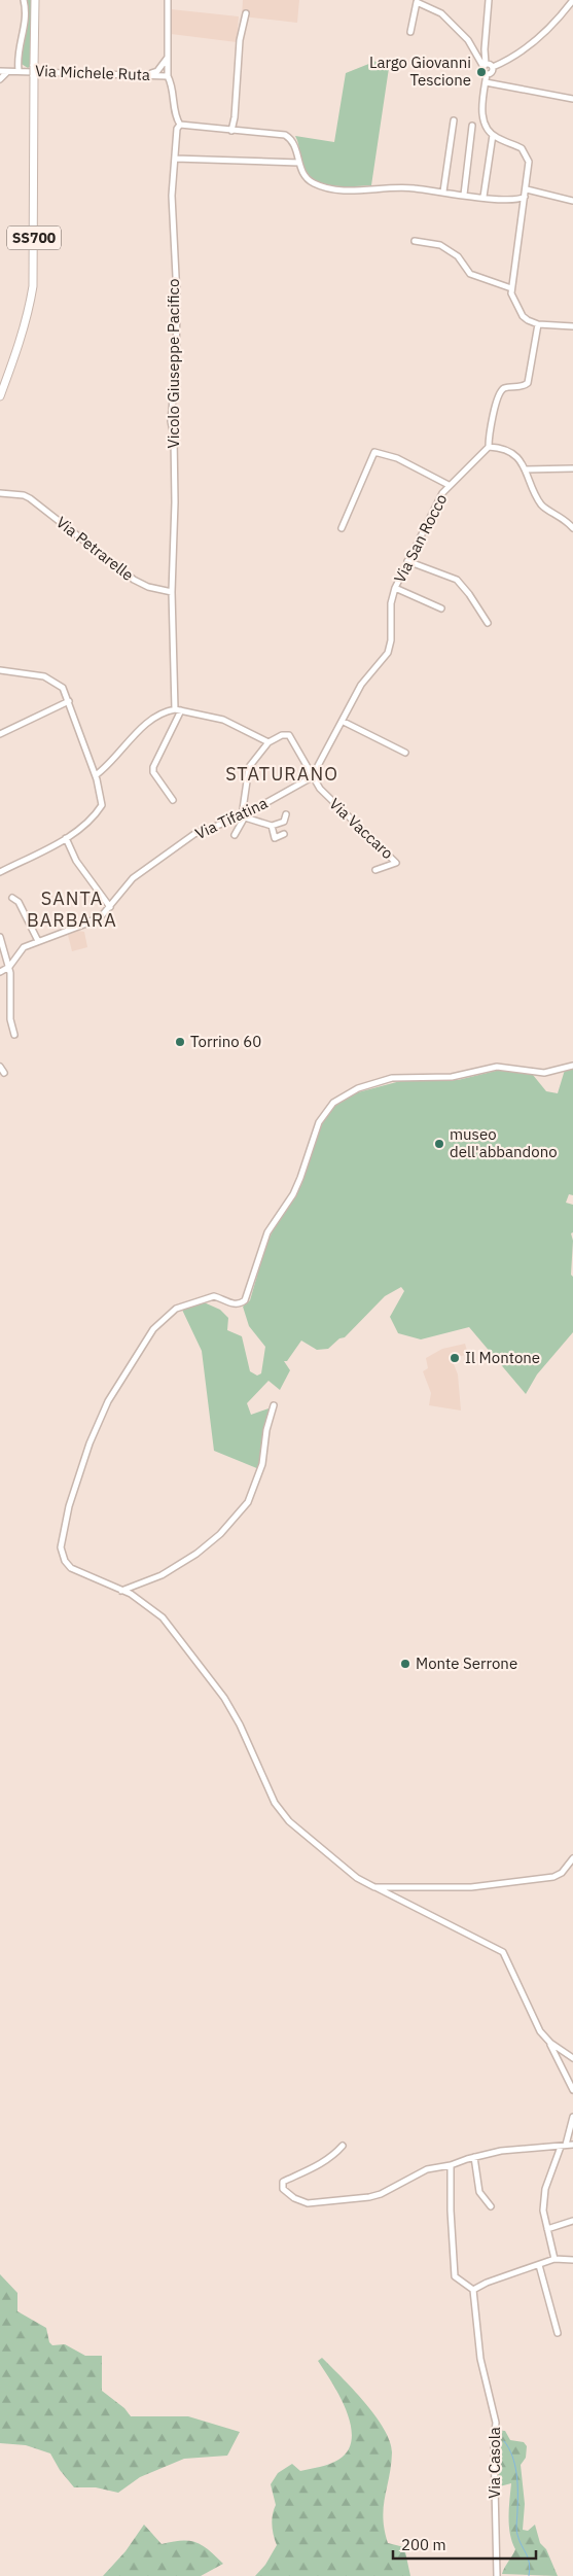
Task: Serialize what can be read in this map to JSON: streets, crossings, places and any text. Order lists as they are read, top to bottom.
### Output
{
  "streets": {
    "highway": ["SS700"],
    "street": [
      "Via Michele Ruta",
      "Vicolo Giuseppe Pacifico",
      "Via San Rocco",
      "Via Petrarelle",
      "Via Tifatina",
      "Via Vaccaro",
      "Via Casola"
    ]
  },
  "crossings": [
    ["Via Michele Ruta", "Vicolo Giuseppe Pacifico"],
    ["Vicolo Giuseppe Pacifico", "Via Petrarelle"],
    ["Via Tifatina", "Via Vaccaro"]
  ],
  "districts": ["STATURANO", "SANTA BARBARA"],
  "places": [
    "Largo Giovanni Tescione",
    "Torrino 60",
    "museo dell'abbandono",
    "Il Montone",
    "Monte Serrone"
  ],
  "scale_bar": "200 m"
}
